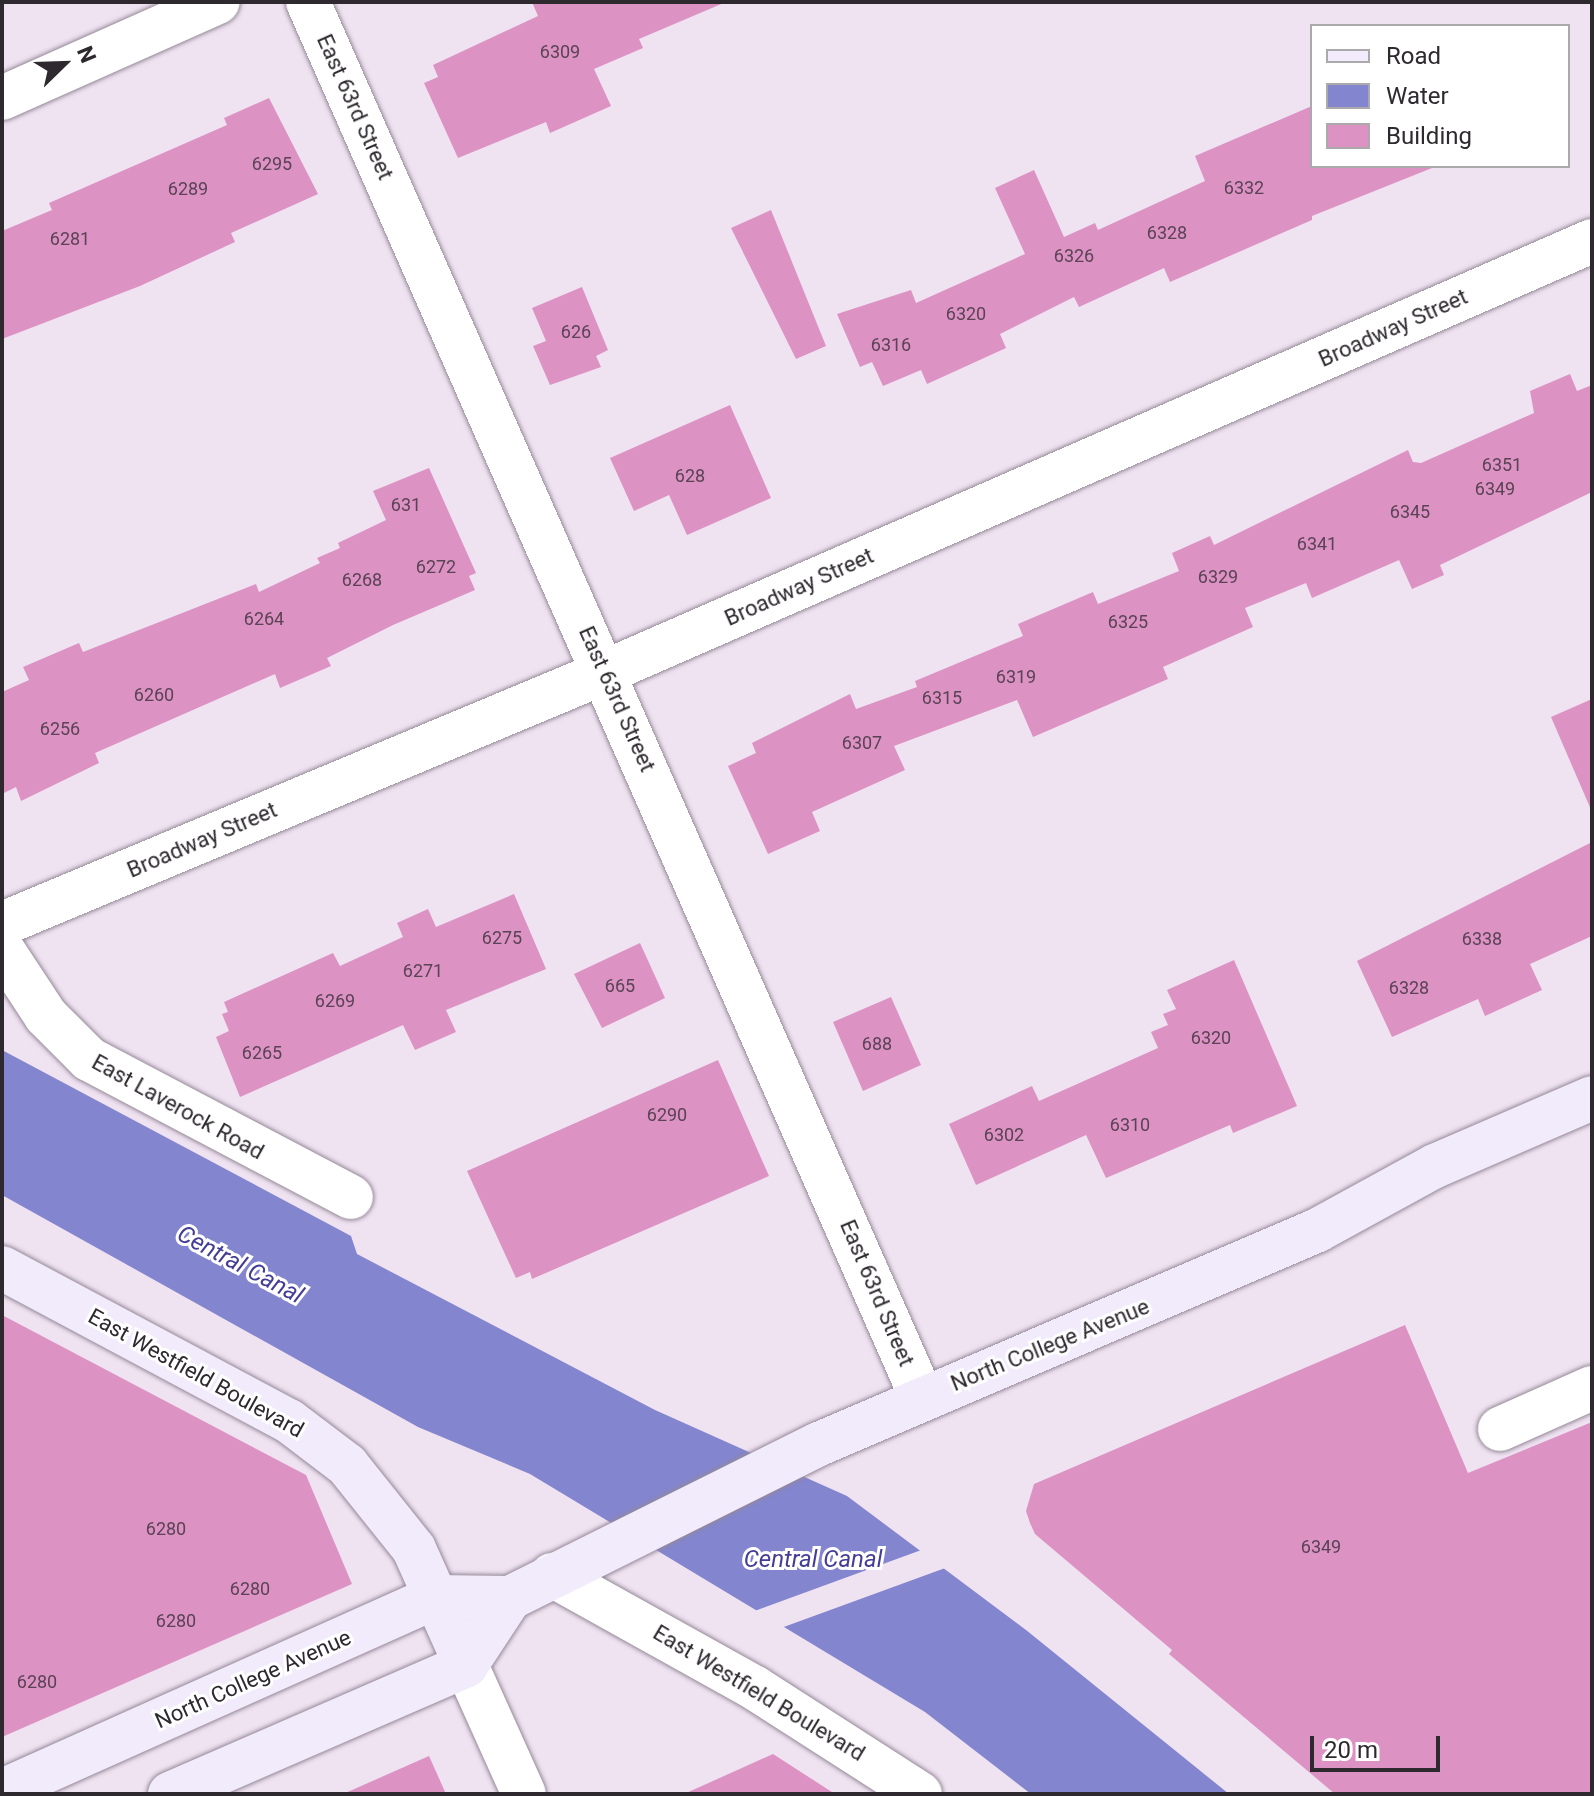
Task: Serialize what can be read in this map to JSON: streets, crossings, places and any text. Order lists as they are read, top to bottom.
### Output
{
  "streets": {
    "main road": ["North College Avenue", "East Westfield Boulevard"],
    "street": ["East 63rd Street", "Broadway Street", "East Laverock Road"]
  },
  "crossings": [
    ["East 63rd Street", "Broadway Street"],
    ["East 63rd Street", "North College Avenue"],
    ["North College Avenue", "East Westfield Boulevard"]
  ],
  "water": ["Central Canal"],
  "house_numbers": [
    "6309",
    "6295",
    "6332",
    "6289",
    "6328",
    "6281",
    "6326",
    "6320",
    "626",
    "6316",
    "6351",
    "628",
    "6349",
    "631",
    "6345",
    "6341",
    "6272",
    "6329",
    "6268",
    "6264",
    "6325",
    "6319",
    "6260",
    "6315",
    "6256",
    "6307",
    "6275",
    "6338",
    "6271",
    "665",
    "6328",
    "6269",
    "6320",
    "688",
    "6265",
    "6290",
    "6310",
    "6302",
    "6280",
    "6349",
    "6280",
    "6280",
    "6280"
  ],
  "legend": ["Road", "Water", "Building"],
  "scale_bar": "20 m",
  "north": "top right"
}
